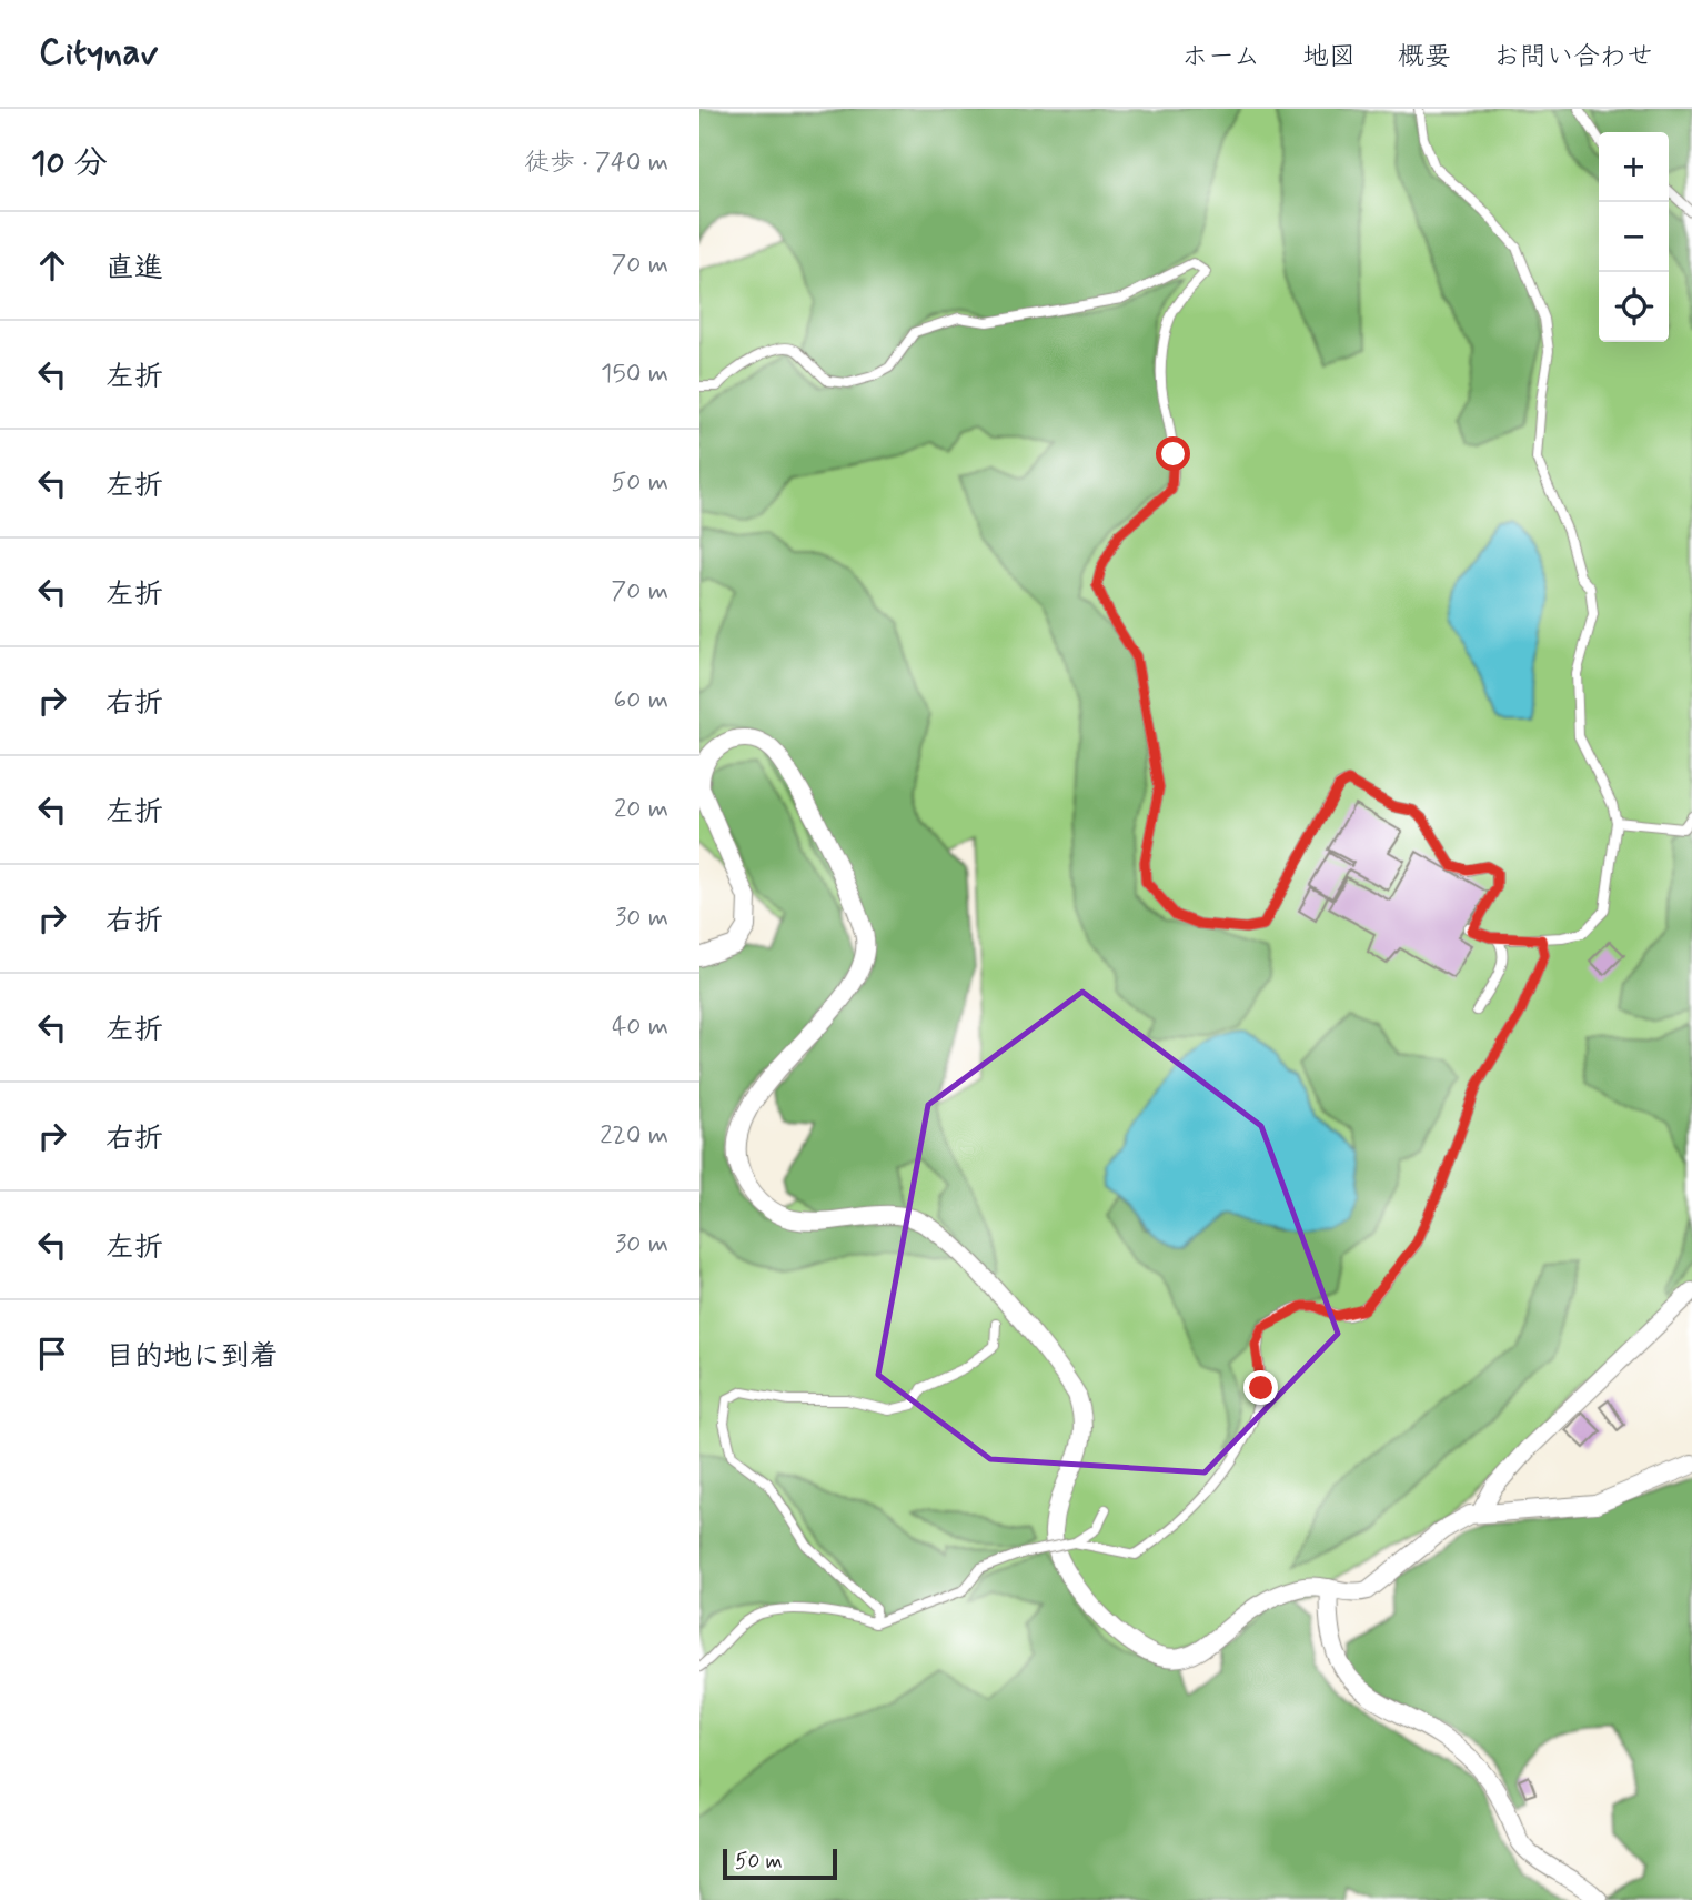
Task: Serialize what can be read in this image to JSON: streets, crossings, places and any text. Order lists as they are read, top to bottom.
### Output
{
  "scale_bar": "50 m",
  "page": {
    "header": "Citynav",
    "nav": [
      "ホーム",
      "地図",
      "概要",
      "お問い合わせ"
    ],
    "heading": ["10 分", "徒歩 · 740 m"],
    "map_buttons": ["+", "−"],
    "list": [
      ["直進", "70 m"],
      ["左折", "150 m"],
      ["左折", "50 m"],
      ["左折", "70 m"],
      ["右折", "60 m"],
      ["左折", "20 m"],
      ["右折", "30 m"],
      ["左折", "40 m"],
      ["右折", "220 m"],
      ["左折", "30 m"],
      "目的地に到着"
    ],
    "scale": "50 m"
  }
}
